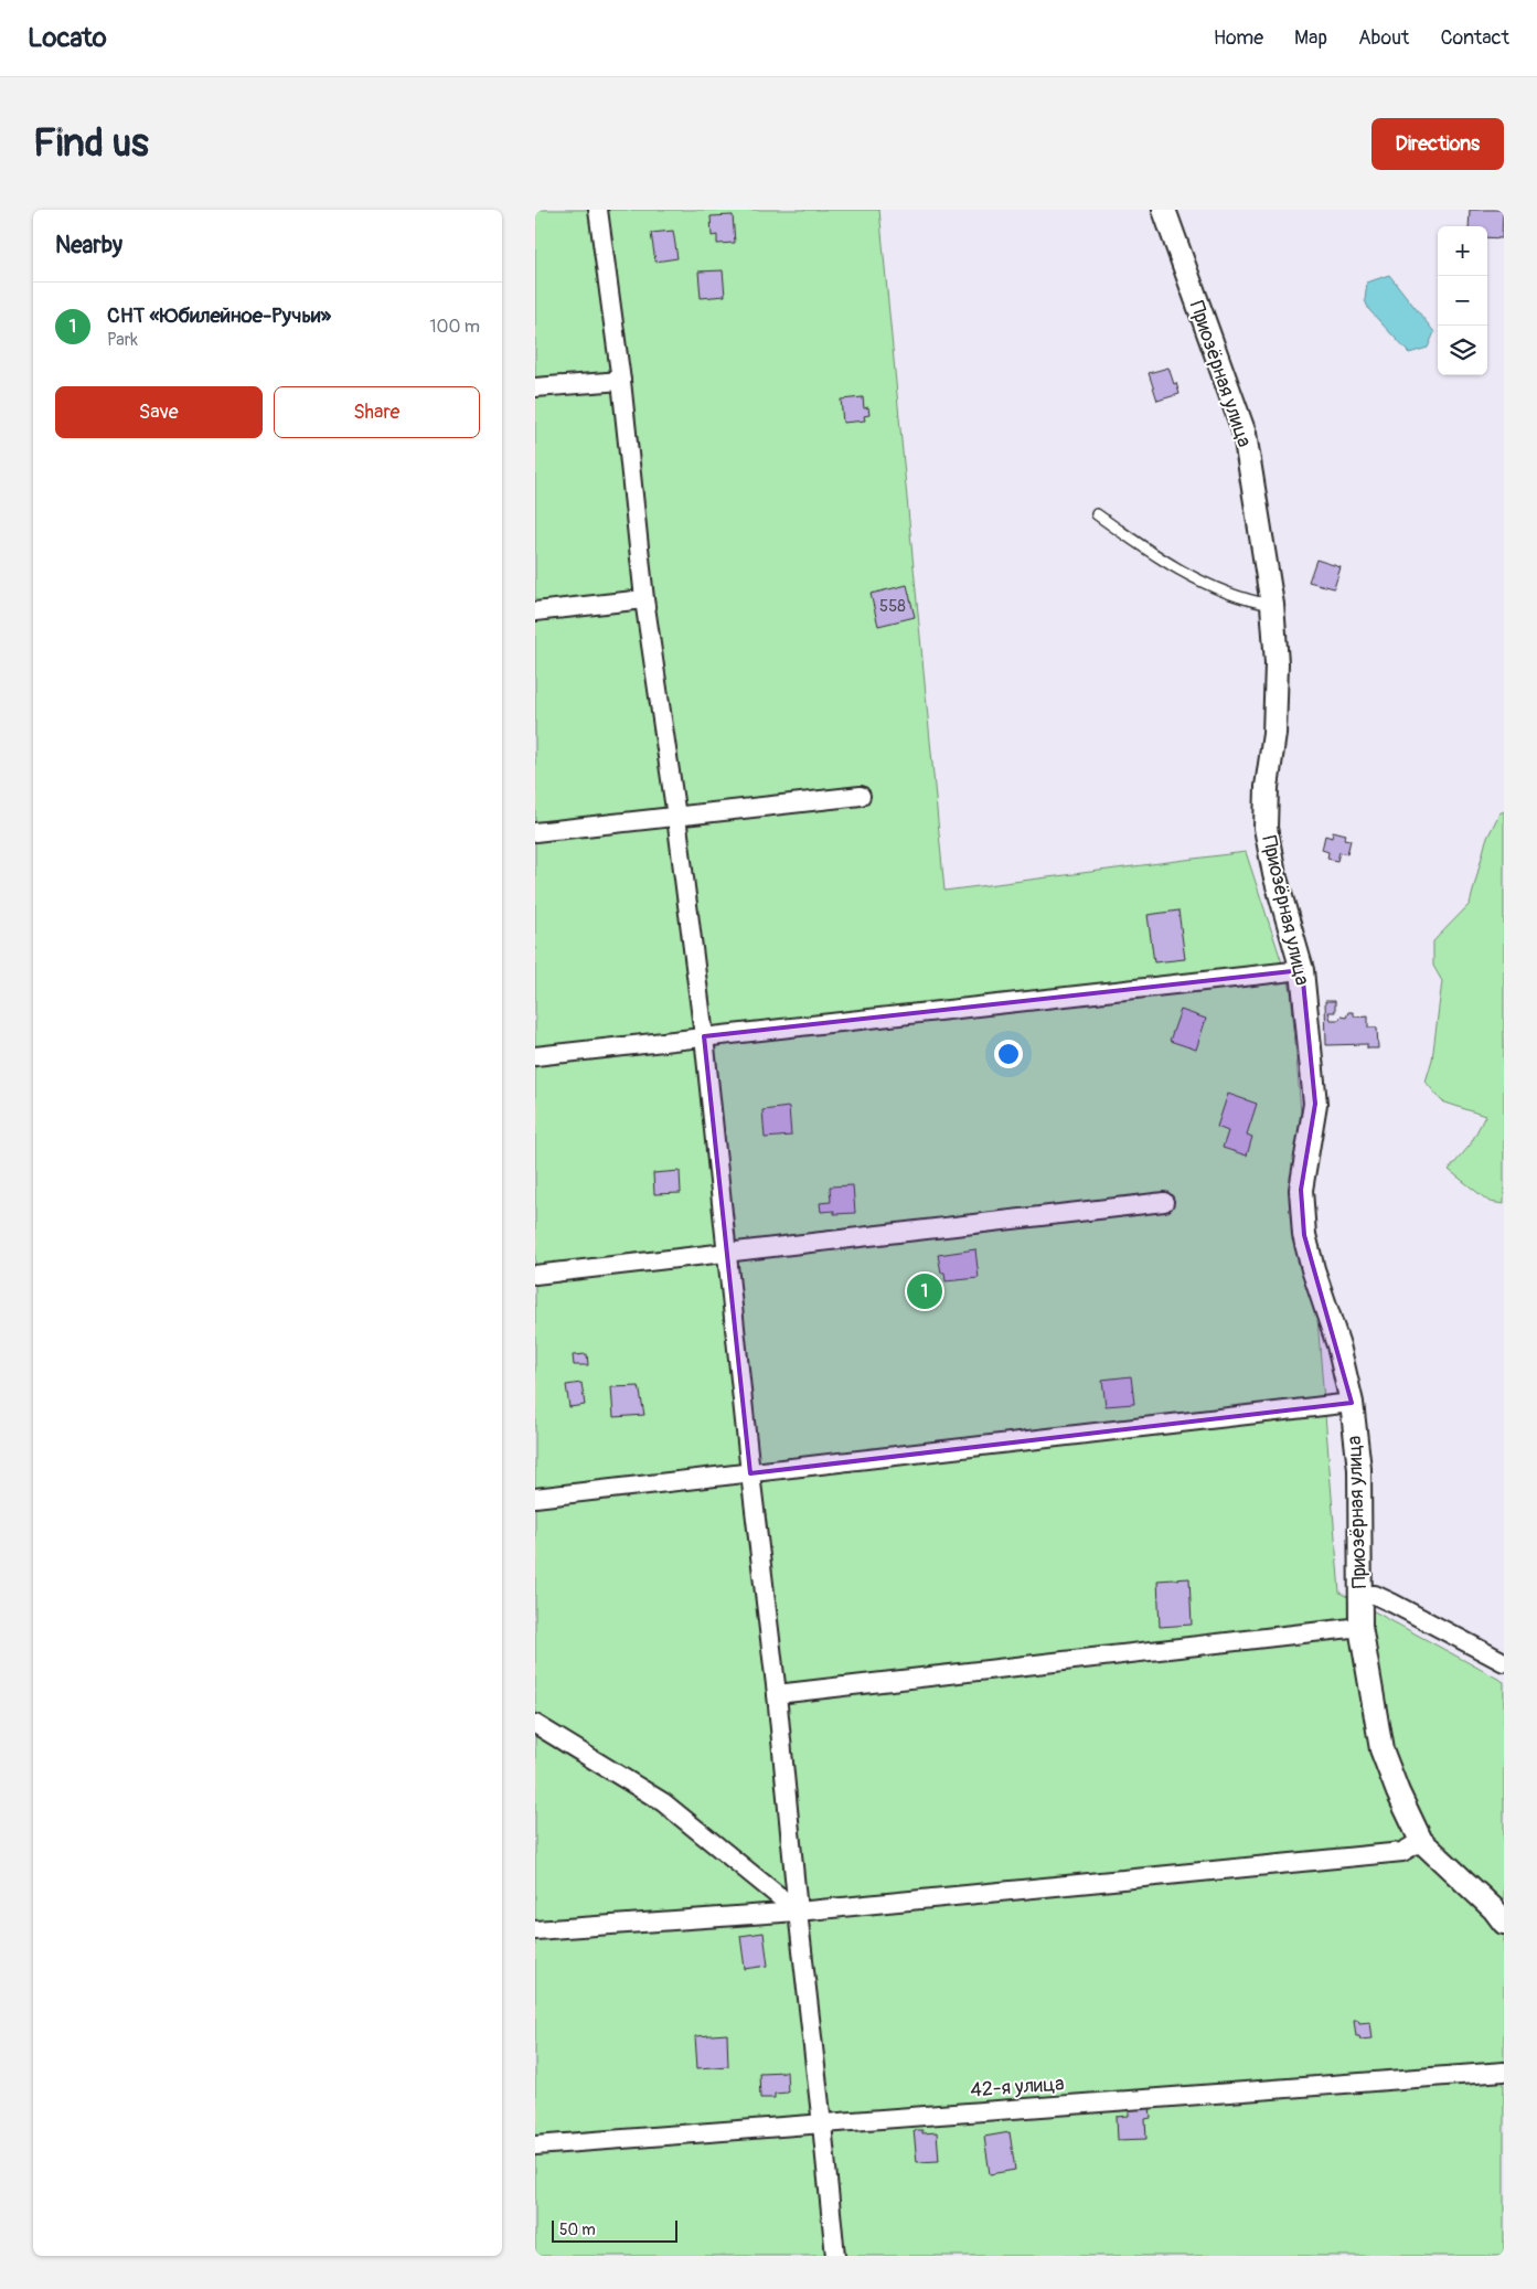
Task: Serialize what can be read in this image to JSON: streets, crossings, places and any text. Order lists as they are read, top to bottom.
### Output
{
  "streets": {
    "street": ["Приозёрная улица", "42-я улица"]
  },
  "house_numbers": ["558"],
  "scale_bar": "50 m",
  "page": {
    "header": "Locato",
    "nav": [
      "Home",
      "Map",
      "About",
      "Contact"
    ],
    "buttons": [
      "Directions",
      ["Save", "Share"]
    ],
    "title": "Find us",
    "heading": "Nearby",
    "map_buttons": ["+", "−"],
    "list": [
      {
        "mark": "1",
        "name": "СНТ «Юбилейное-Ручьи»",
        "note": "Park",
        "value": "100 m"
      }
    ],
    "pins": "1",
    "scale": "50 m"
  }
}
